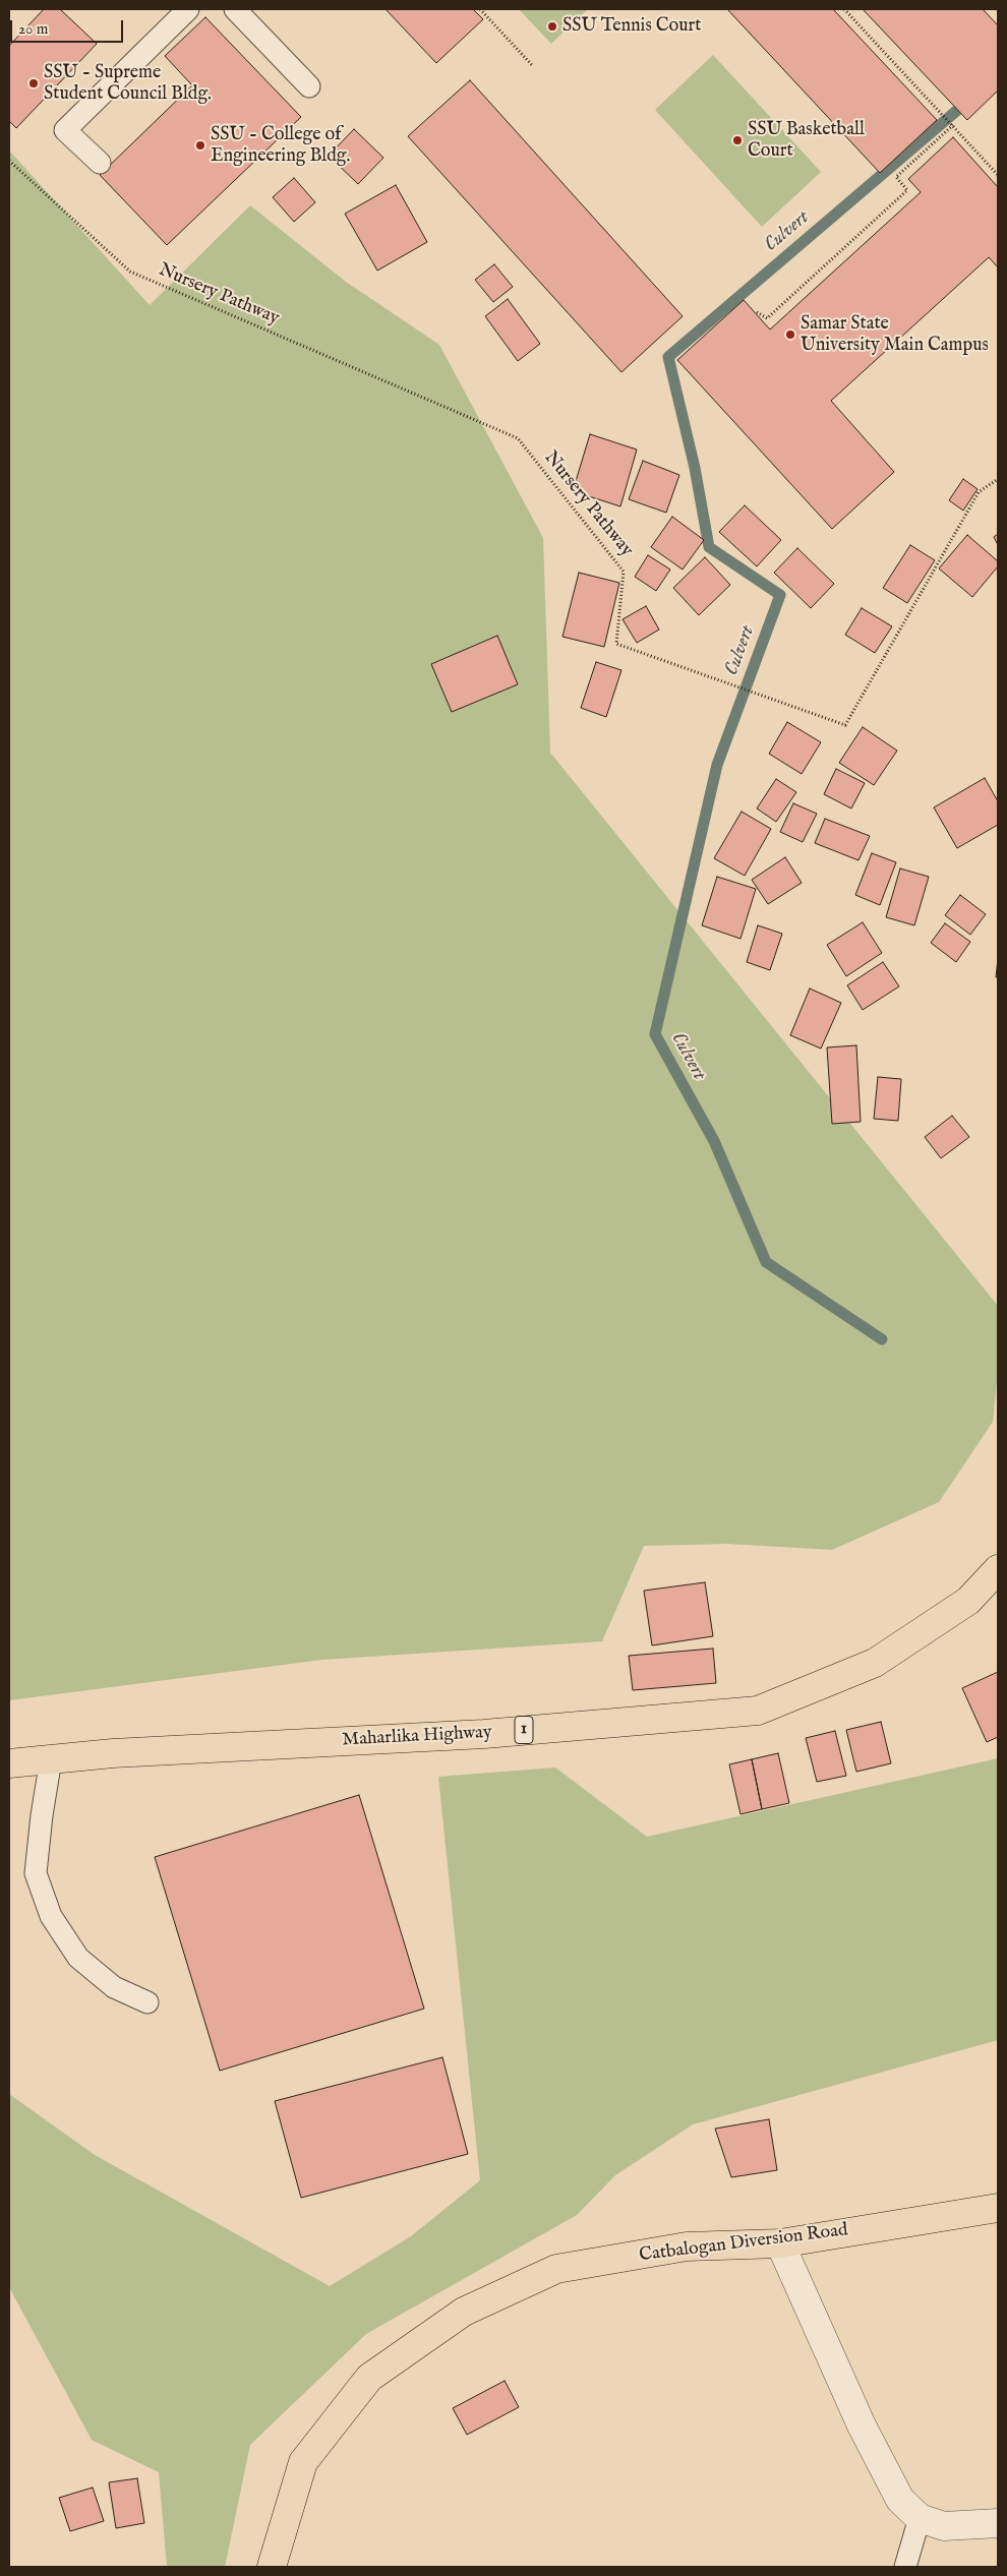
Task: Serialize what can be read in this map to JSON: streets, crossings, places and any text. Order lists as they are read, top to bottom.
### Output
{
  "streets": {
    "main road": ["1", "Maharlika Highway", "Catbalogan Diversion Road"],
    "path": ["Nursery Pathway"]
  },
  "water": ["Culvert"],
  "places": [
    "SSU Tennis Court",
    "SSU - Supreme Student Council Bldg.",
    "SSU Basketball Court",
    "SSU - College of Engineering Bldg.",
    "Samar State University Main Campus"
  ],
  "scale_bar": "20 m"
}
